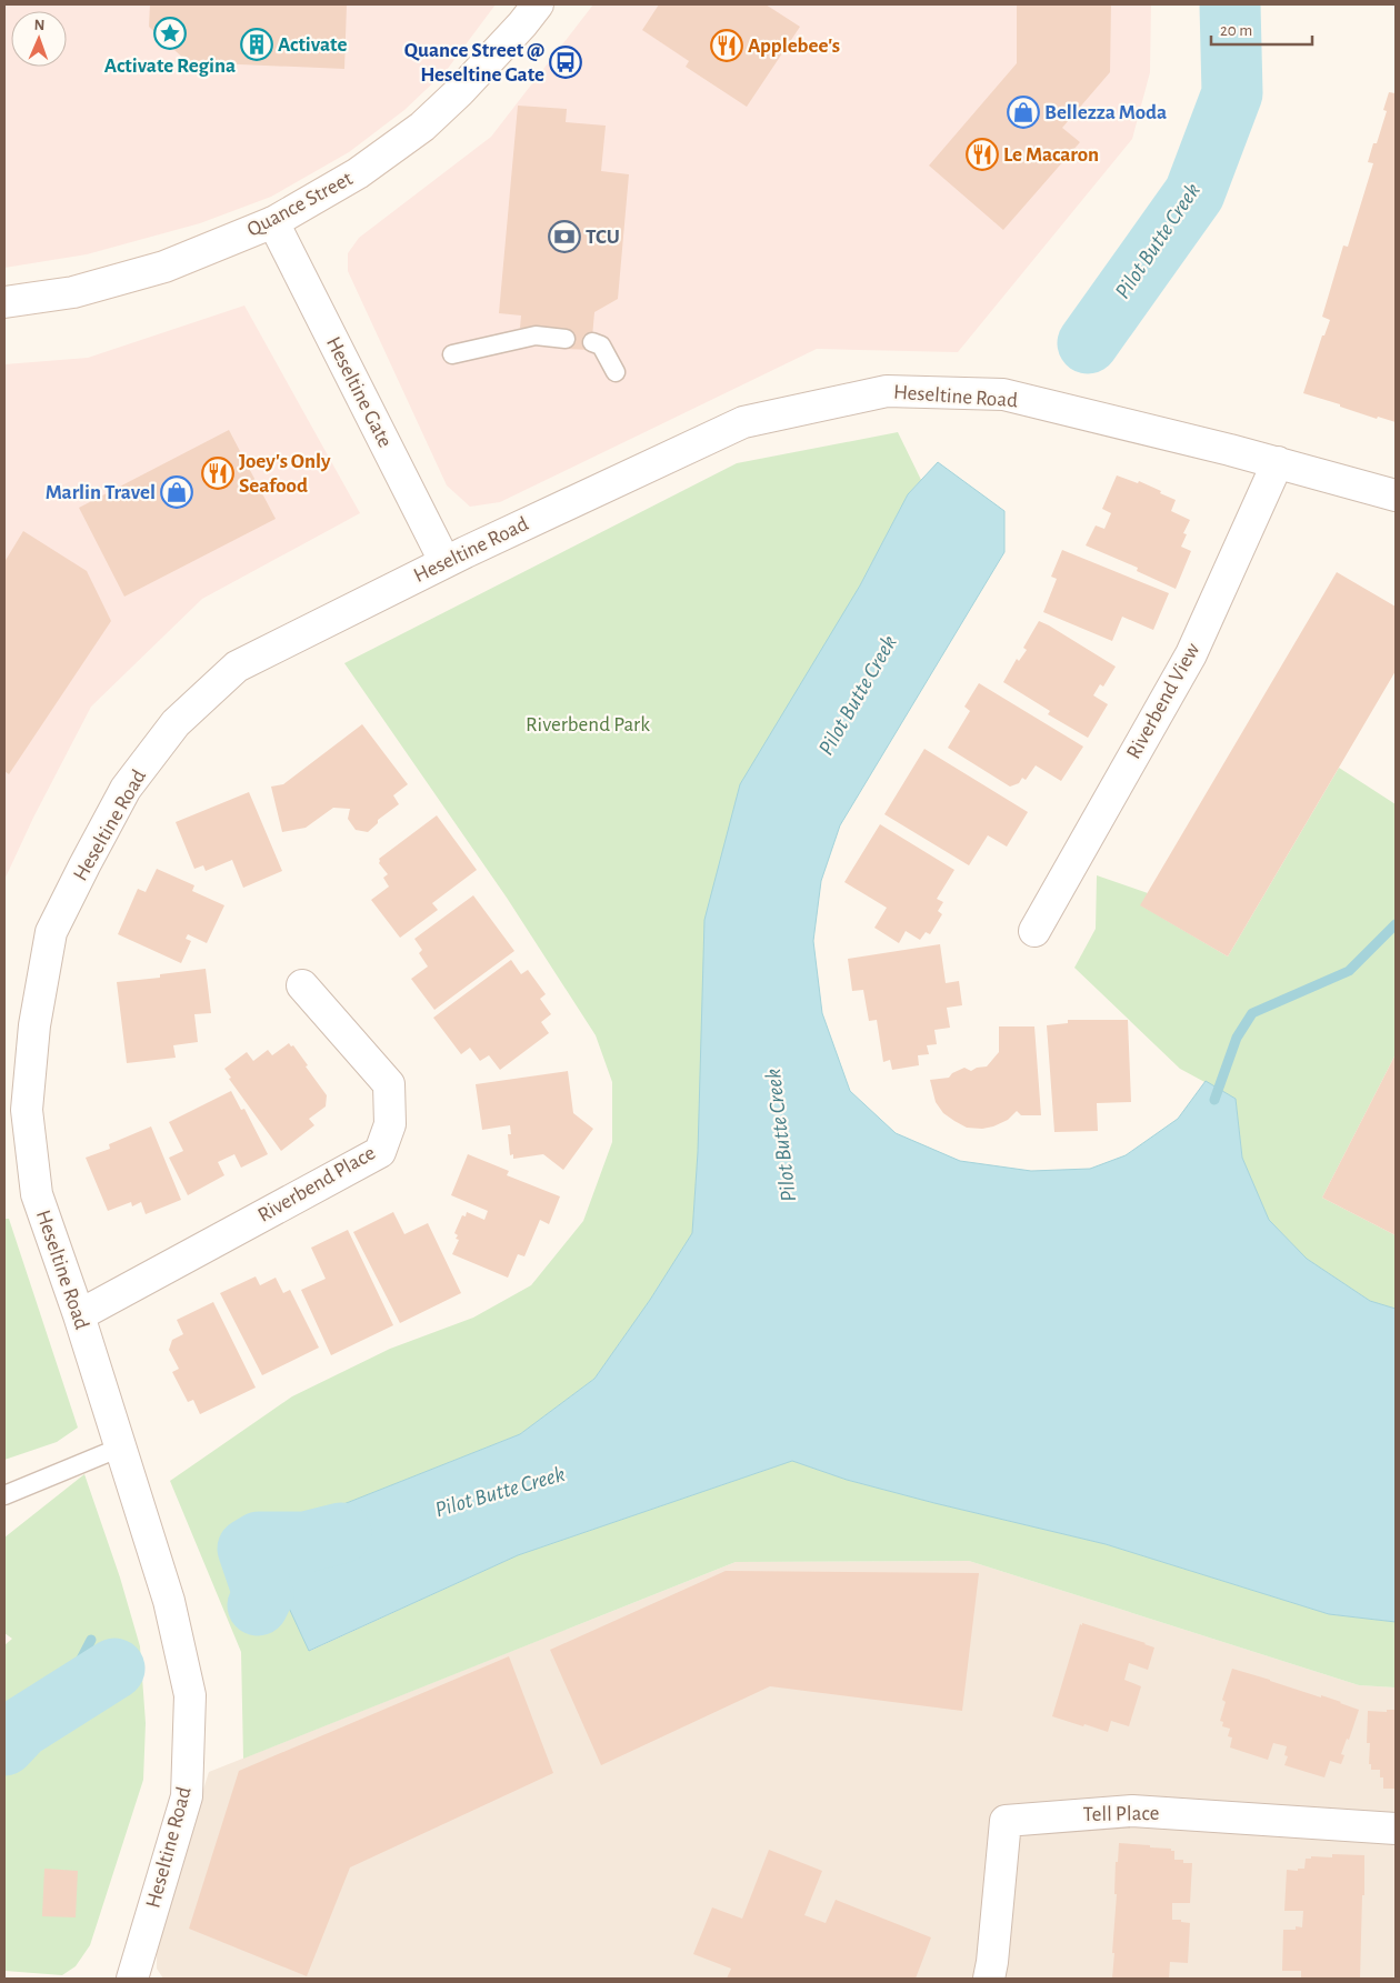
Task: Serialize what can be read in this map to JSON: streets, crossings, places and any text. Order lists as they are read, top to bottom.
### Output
{
  "streets": {
    "street": [
      "Quance Street",
      "Heseltine Gate",
      "Heseltine Road",
      "Riverbend View",
      "Riverbend Place",
      "Tell Place"
    ]
  },
  "crossings": [
    ["Quance Street", "Heseltine Gate"],
    ["Heseltine Gate", "Heseltine Road"],
    ["Heseltine Road", "Riverbend View"],
    ["Heseltine Road", "Riverbend Place"]
  ],
  "water": ["Pilot Butte Creek"],
  "parks": ["Riverbend Park"],
  "places": {
    "place": ["Activate Regina"],
    "building": ["Activate"],
    "restaurant": ["Applebee's", "Le Macaron", "Joey's Only Seafood"],
    "bus stop": ["Quance Street @ Heseltine Gate"],
    "shop": ["Bellezza Moda", "Marlin Travel"],
    "bank": ["TCU"]
  },
  "scale_bar": "20 m",
  "north": "top"
}
